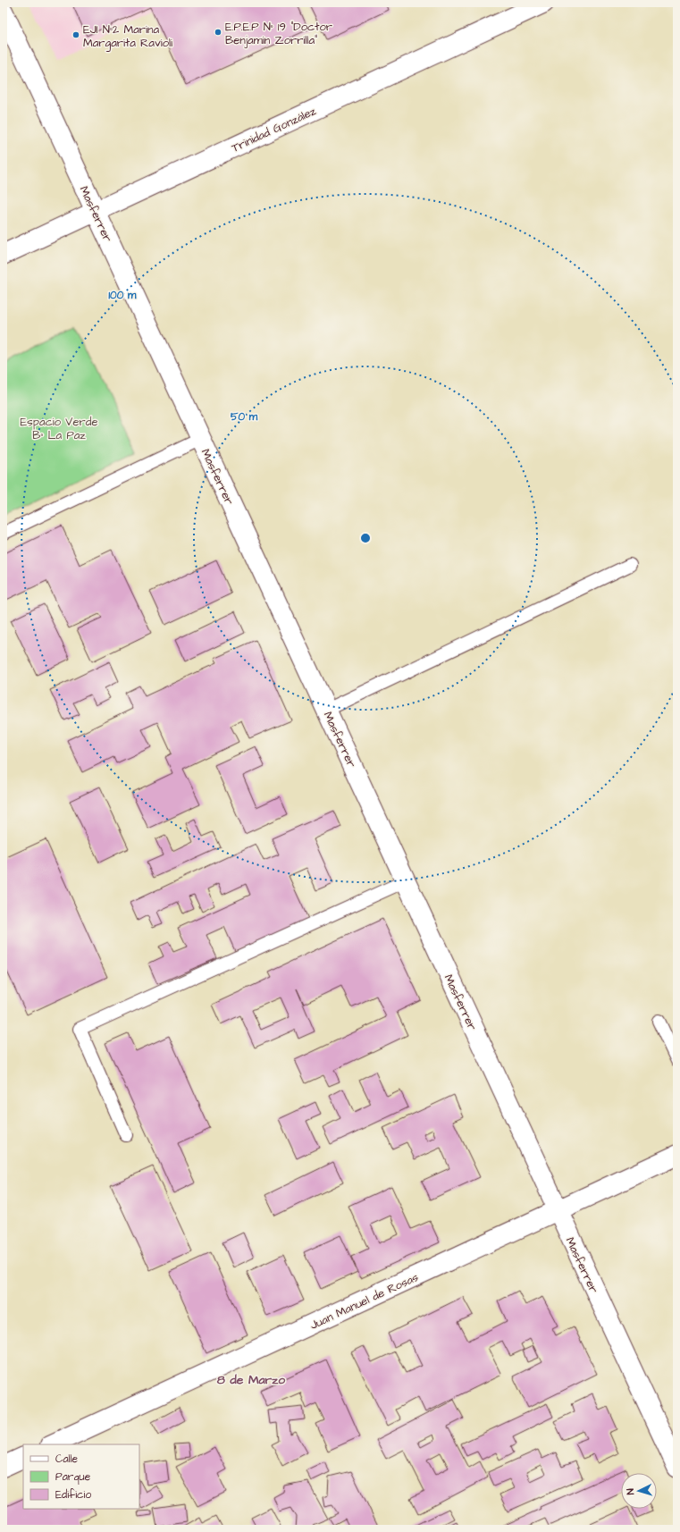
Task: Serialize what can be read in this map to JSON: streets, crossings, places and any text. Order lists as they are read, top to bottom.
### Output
{
  "streets": {
    "street": ["Trinidad González", "Masferrer", "Juan Manuel de Rosas"]
  },
  "crossings": [
    ["Trinidad González", "Masferrer"],
    ["Masferrer", "Juan Manuel de Rosas"]
  ],
  "districts": ["8 de Marzo"],
  "parks": ["Espacio Verde B° La Paz"],
  "places": ["E.P.E.P N° 19 \"Doctor Benjamin Zorrilla\"", "EJI N°2 Marina Margarita Ravioli"],
  "legend": ["Calle", "Parque", "Edificio"],
  "north": "left",
  "rings": ["100 m", "50 m"]
}
